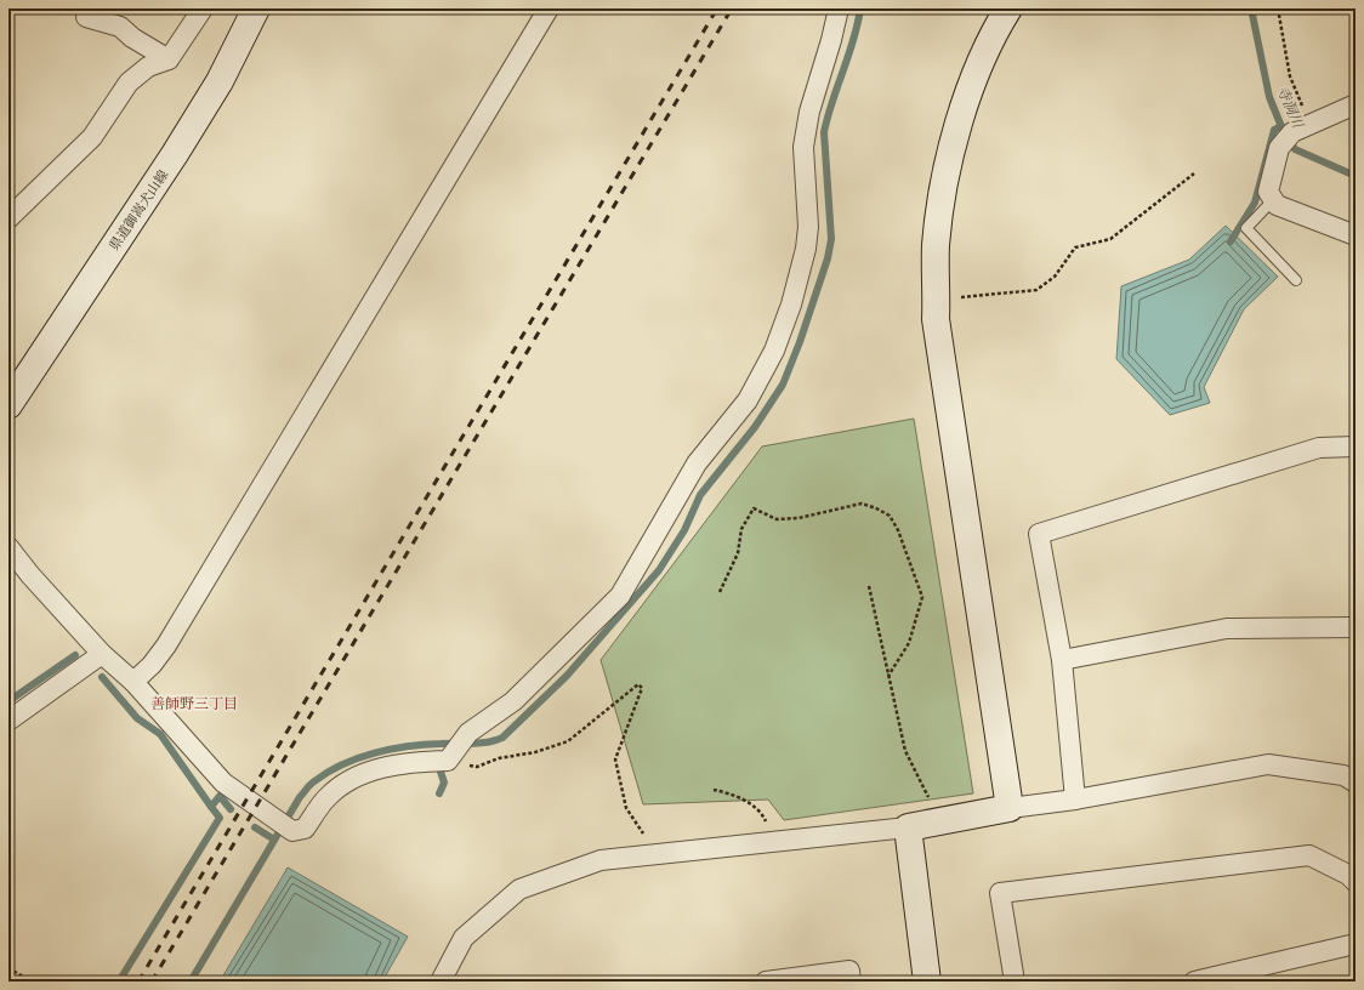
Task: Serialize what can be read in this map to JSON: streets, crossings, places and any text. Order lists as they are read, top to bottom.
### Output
{
  "streets": {
    "street": ["県道御嵩犬山線"]
  },
  "districts": ["善師野三丁目"],
  "water": ["寺洞川"]
}
